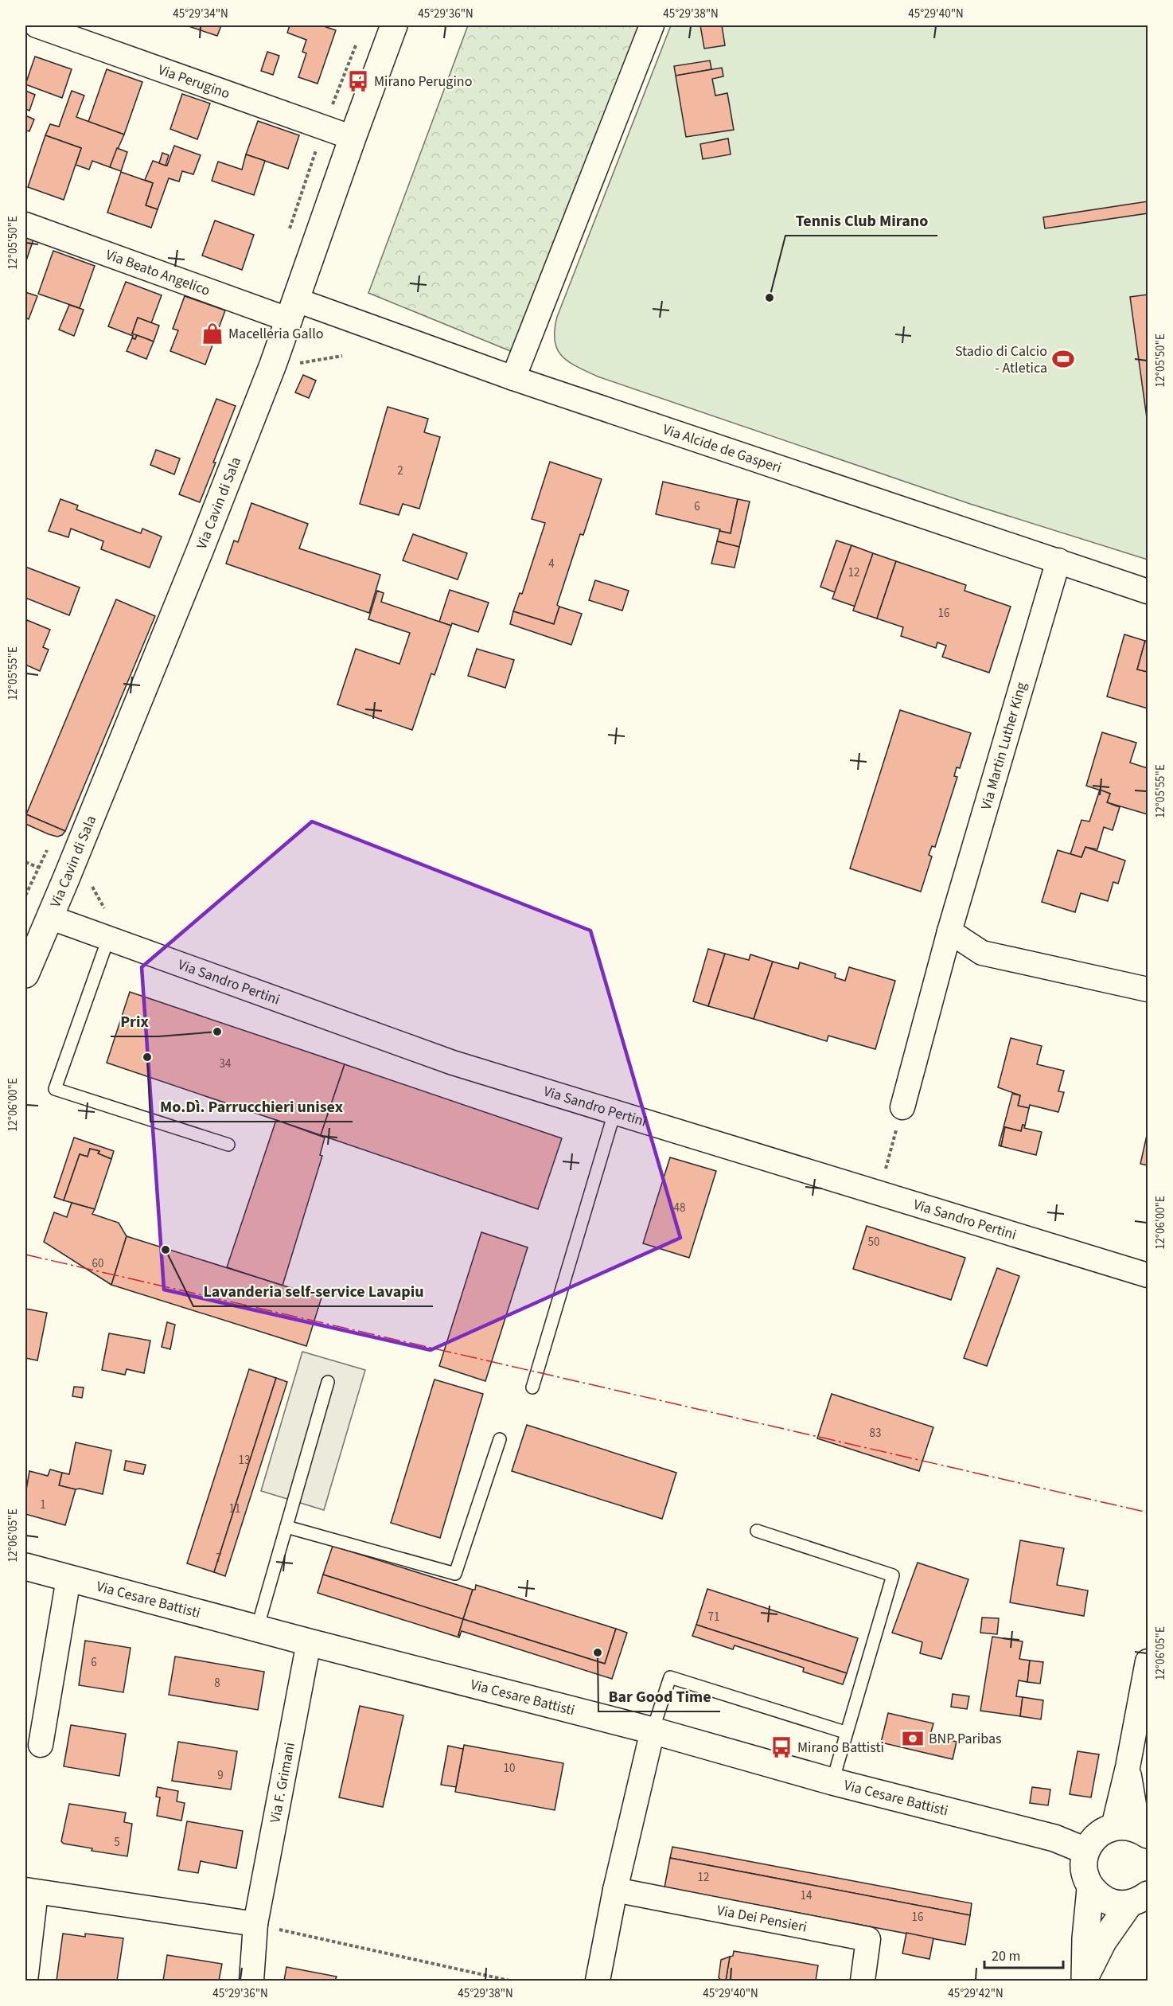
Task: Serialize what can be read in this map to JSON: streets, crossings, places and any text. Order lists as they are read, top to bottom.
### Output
{
  "streets": {
    "street": [
      "Via Perugino",
      "Via Beato Angelico",
      "Via Alcide de Gasperi",
      "Via Cavin di Sala",
      "Via Martin Luther King",
      "Via Sandro Pertini",
      "Via Cesare Battisti",
      "Via F. Grimani",
      "Via Dei Pensieri"
    ]
  },
  "crossings": [
    ["Via Perugino", "Via Cavin di Sala"],
    ["Via Beato Angelico", "Via Alcide de Gasperi"],
    ["Via Beato Angelico", "Via Cavin di Sala"],
    ["Via Alcide de Gasperi", "Via Cavin di Sala"],
    ["Via Alcide de Gasperi", "Via Martin Luther King"],
    ["Via Cavin di Sala", "Via Sandro Pertini"],
    ["Via Cesare Battisti", "Via F. Grimani"]
  ],
  "places": {
    "bus stop": ["Mirano Perugino", "Mirano Battisti"],
    "other": [
      "Tennis Club Mirano",
      "Prix",
      "Mo.Dì. Parrucchieri unisex",
      "Lavanderia self-service Lavapiu",
      "Bar Good Time"
    ],
    "shop": ["Macelleria Gallo"],
    "sports": ["Stadio di Calcio - Atletica"],
    "bank": ["BNP Paribas"]
  },
  "house_numbers": [
    "2",
    "6",
    "4",
    "12",
    "16",
    "34",
    "48",
    "50",
    "60",
    "83",
    "13",
    "1",
    "11",
    "7",
    "71",
    "6",
    "8",
    "10",
    "9",
    "5",
    "12",
    "14",
    "16"
  ],
  "scale_bar": "20 m",
  "coordinates": [
    "45°29'34\"N",
    "45°29'36\"N",
    "45°29'38\"N",
    "45°29'40\"N",
    "12°05'50\"E",
    "12°05'55\"E",
    "12°06'00\"E",
    "12°06'05\"E",
    "45°29'42\"N"
  ]
}
